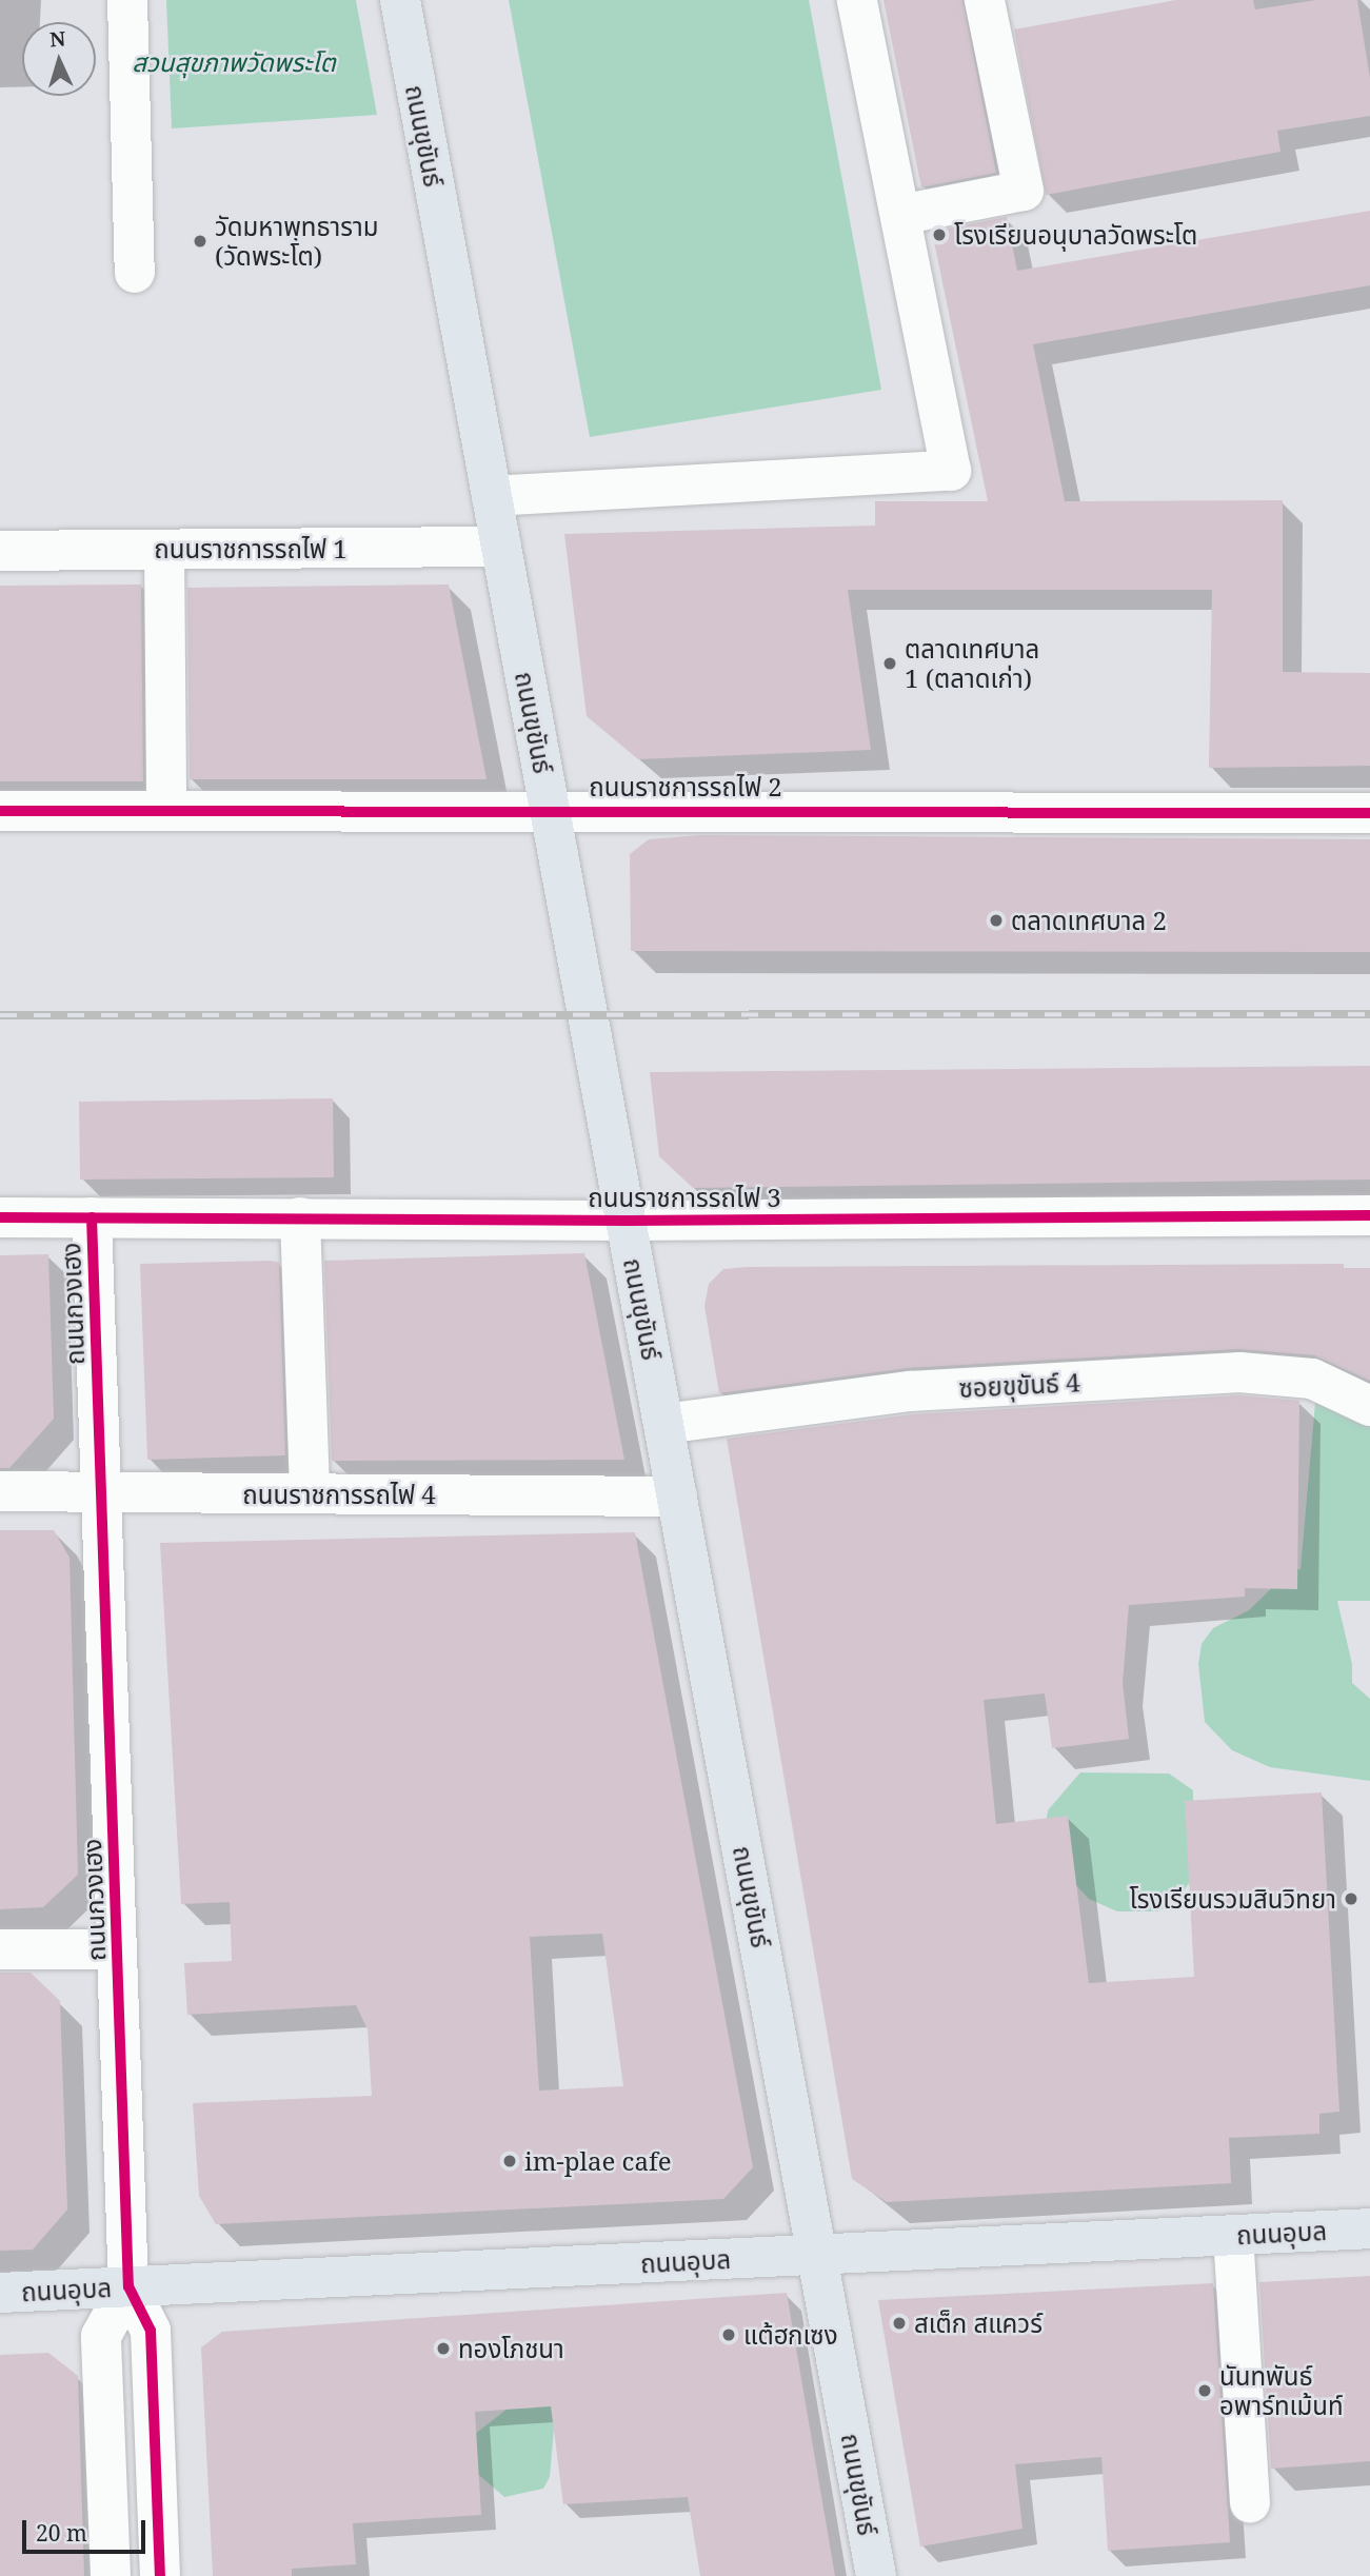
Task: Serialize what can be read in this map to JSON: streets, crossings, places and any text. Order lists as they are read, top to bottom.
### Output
{
  "streets": {
    "main road": ["ถนนขุขันธ์", "ถนนอุบล"],
    "street": [
      "ถนนราชการรถไฟ 1",
      "ถนนราชการรถไฟ 2",
      "ถนนราชการรถไฟ 3",
      "ถนนกวงเฮง",
      "ซอยขุขันธ์ 4",
      "ถนนราชการรถไฟ 4"
    ]
  },
  "crossings": [
    ["ถนนขุขันธ์", "ถนนราชการรถไฟ 1"],
    ["ถนนขุขันธ์", "ถนนราชการรถไฟ 2"],
    ["ถนนขุขันธ์", "ถนนราชการรถไฟ 3"],
    ["ถนนขุขันธ์", "ซอยขุขันธ์ 4"],
    ["ถนนขุขันธ์", "ถนนราชการรถไฟ 4"],
    ["ถนนขุขันธ์", "ถนนอุบล"],
    ["ถนนราชการรถไฟ 3", "ถนนกวงเฮง"],
    ["ถนนกวงเฮง", "ถนนราชการรถไฟ 4"],
    ["ถนนกวงเฮง", "ถนนอุบล"]
  ],
  "parks": ["สวนสุขภาพวัดพระโต"],
  "places": [
    "โรงเรียนอนุบาลวัดพระโต",
    "วัดมหาพุทธาราม (วัดพระโต)",
    "ตลาดเทศบาล 1 (ตลาดเก่า)",
    "ตลาดเทศบาล 2",
    "โรงเรียนรวมสินวิทยา",
    "im-plae cafe",
    "สเต็ก สแควร์",
    "แต้ฮกเซง",
    "ทองโภชนา",
    "นันทพันธ์ อพาร์ทเม้นท์"
  ],
  "scale_bar": "20 m",
  "north": "top"
}
